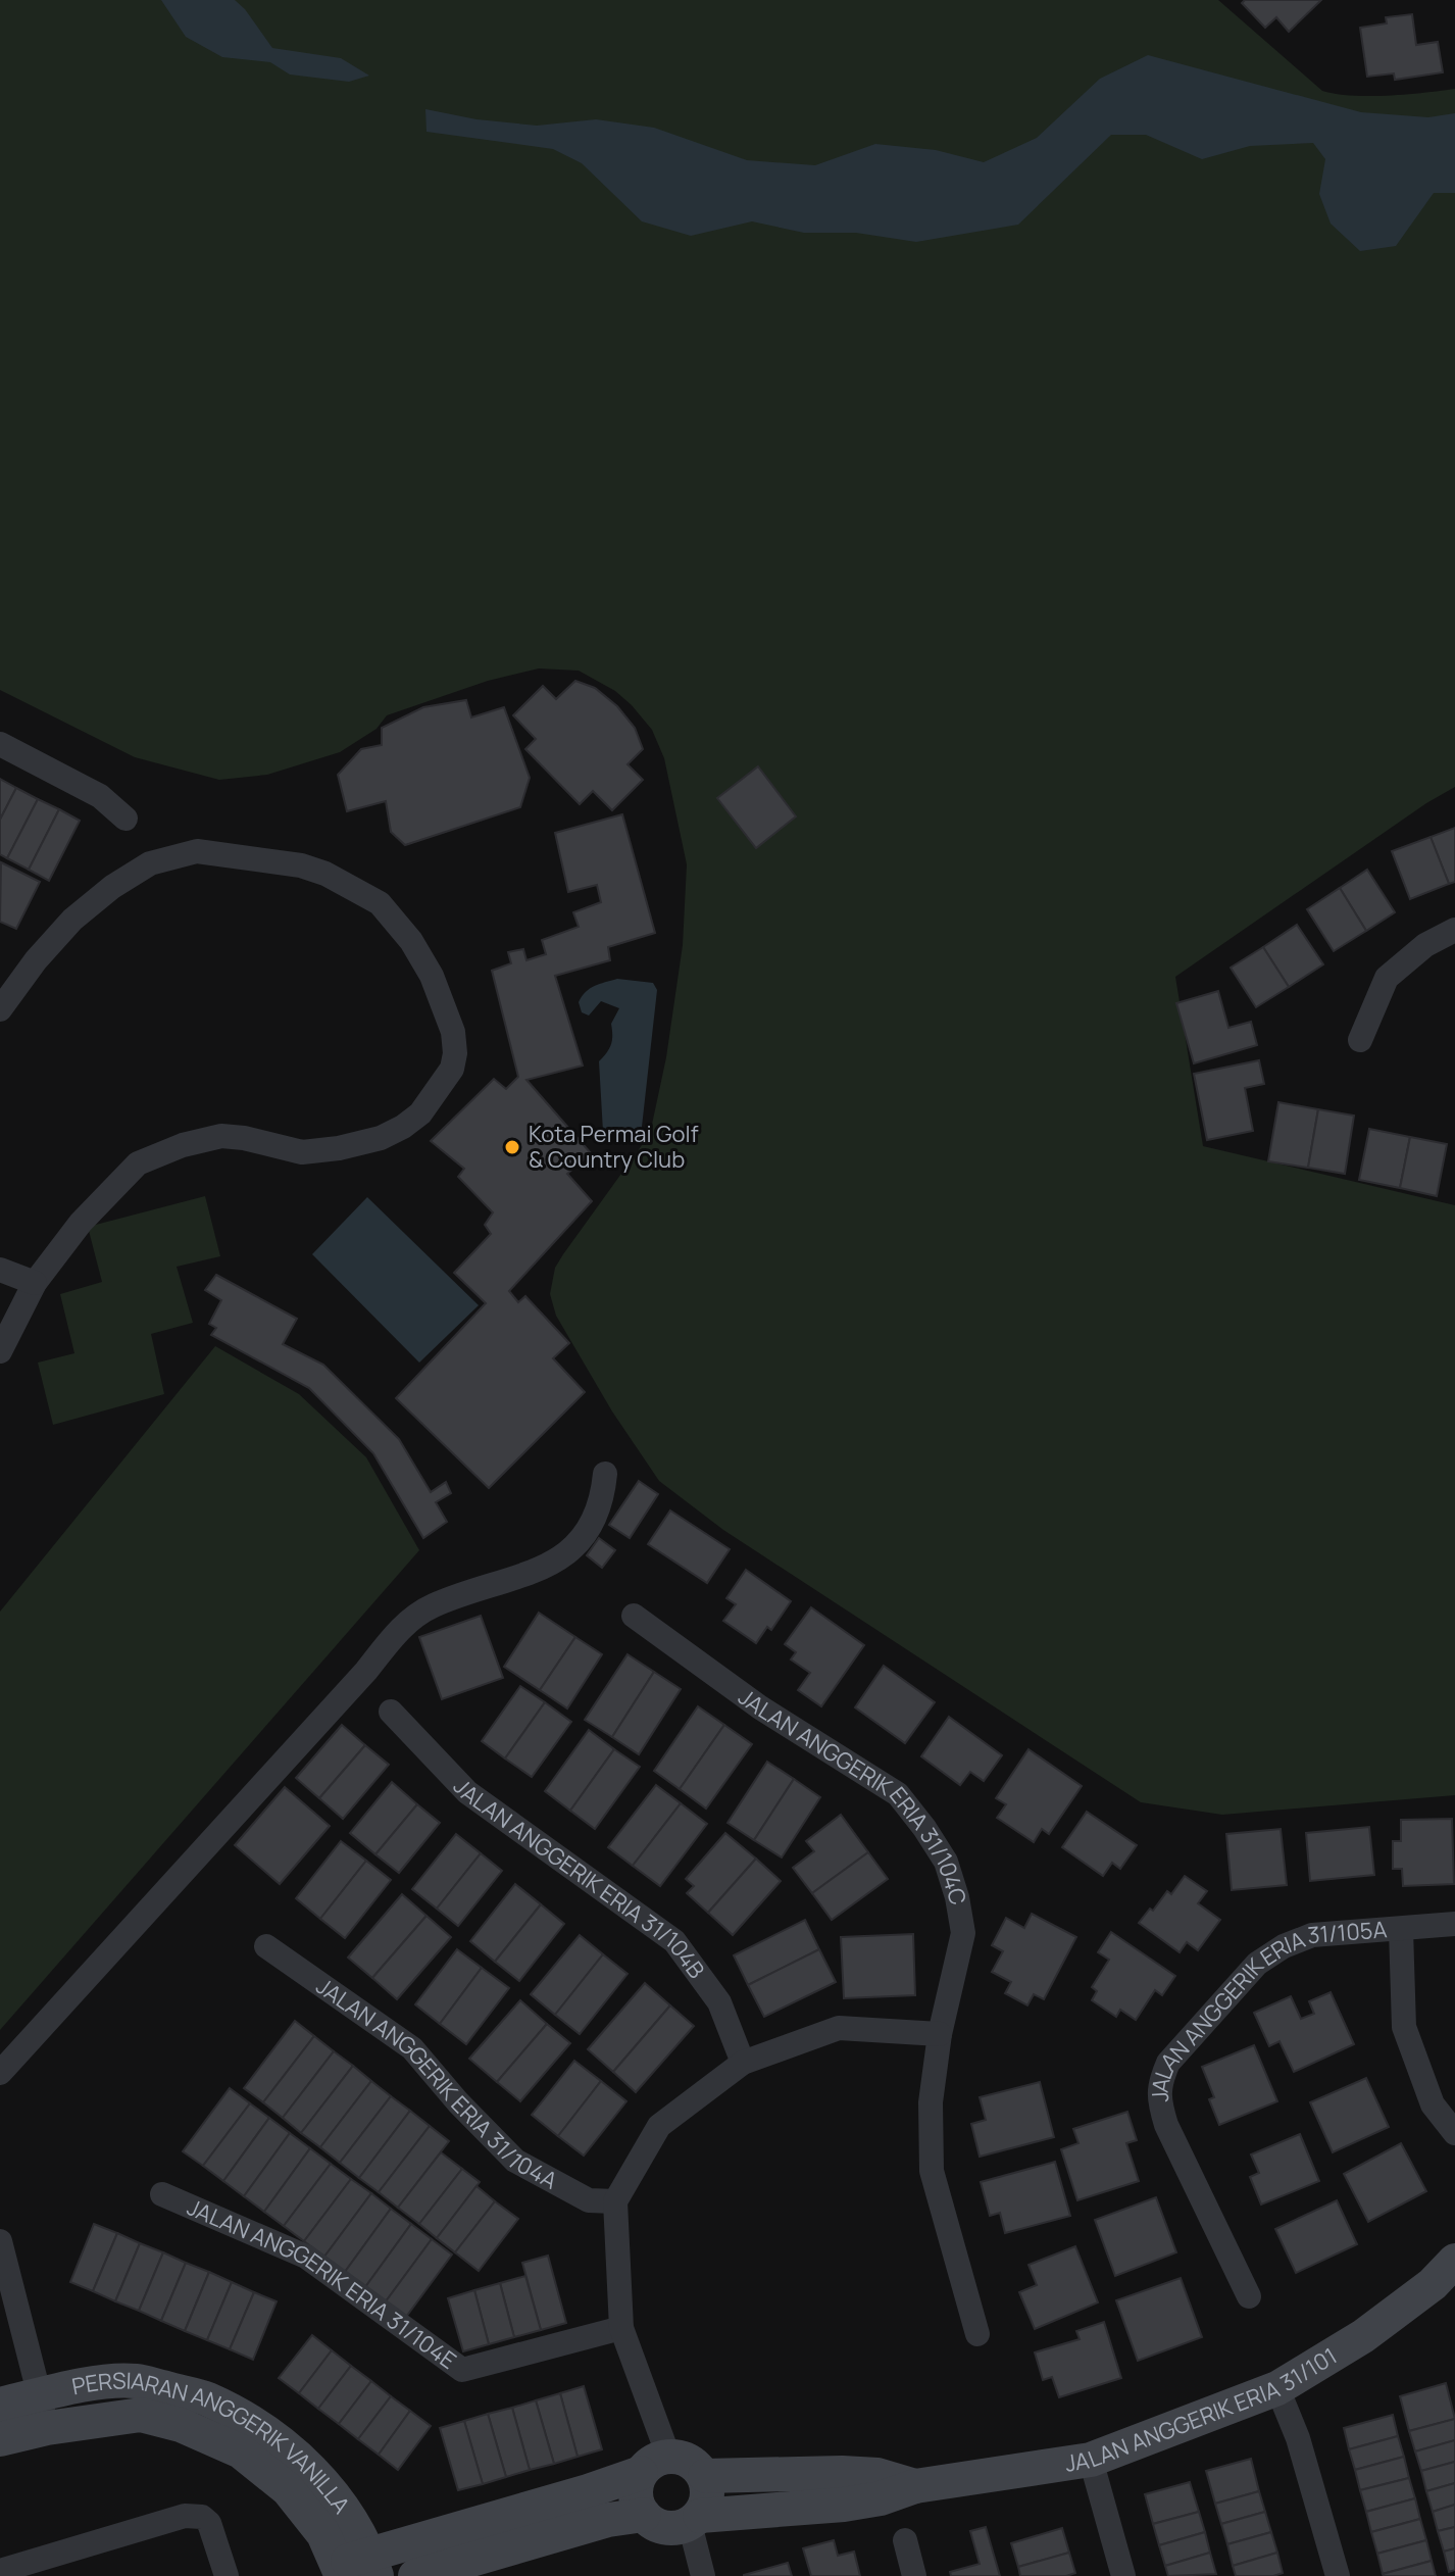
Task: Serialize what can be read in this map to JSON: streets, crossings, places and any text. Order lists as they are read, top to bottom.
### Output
{
  "streets": {
    "street": [
      "JALAN ANGGERIK ERIA 31/104C",
      "JALAN ANGGERIK ERIA 31/104B",
      "JALAN ANGGERIK ERIA 31/105A",
      "JALAN ANGGERIK ERIA 31/104A",
      "JALAN ANGGERIK ERIA 31/104E",
      "JALAN ANGGERIK ERIA 31/101",
      "PERSIARAN ANGGERIK VANILLA"
    ]
  },
  "places": ["Kota Permai Golf & Country Club"]
}
